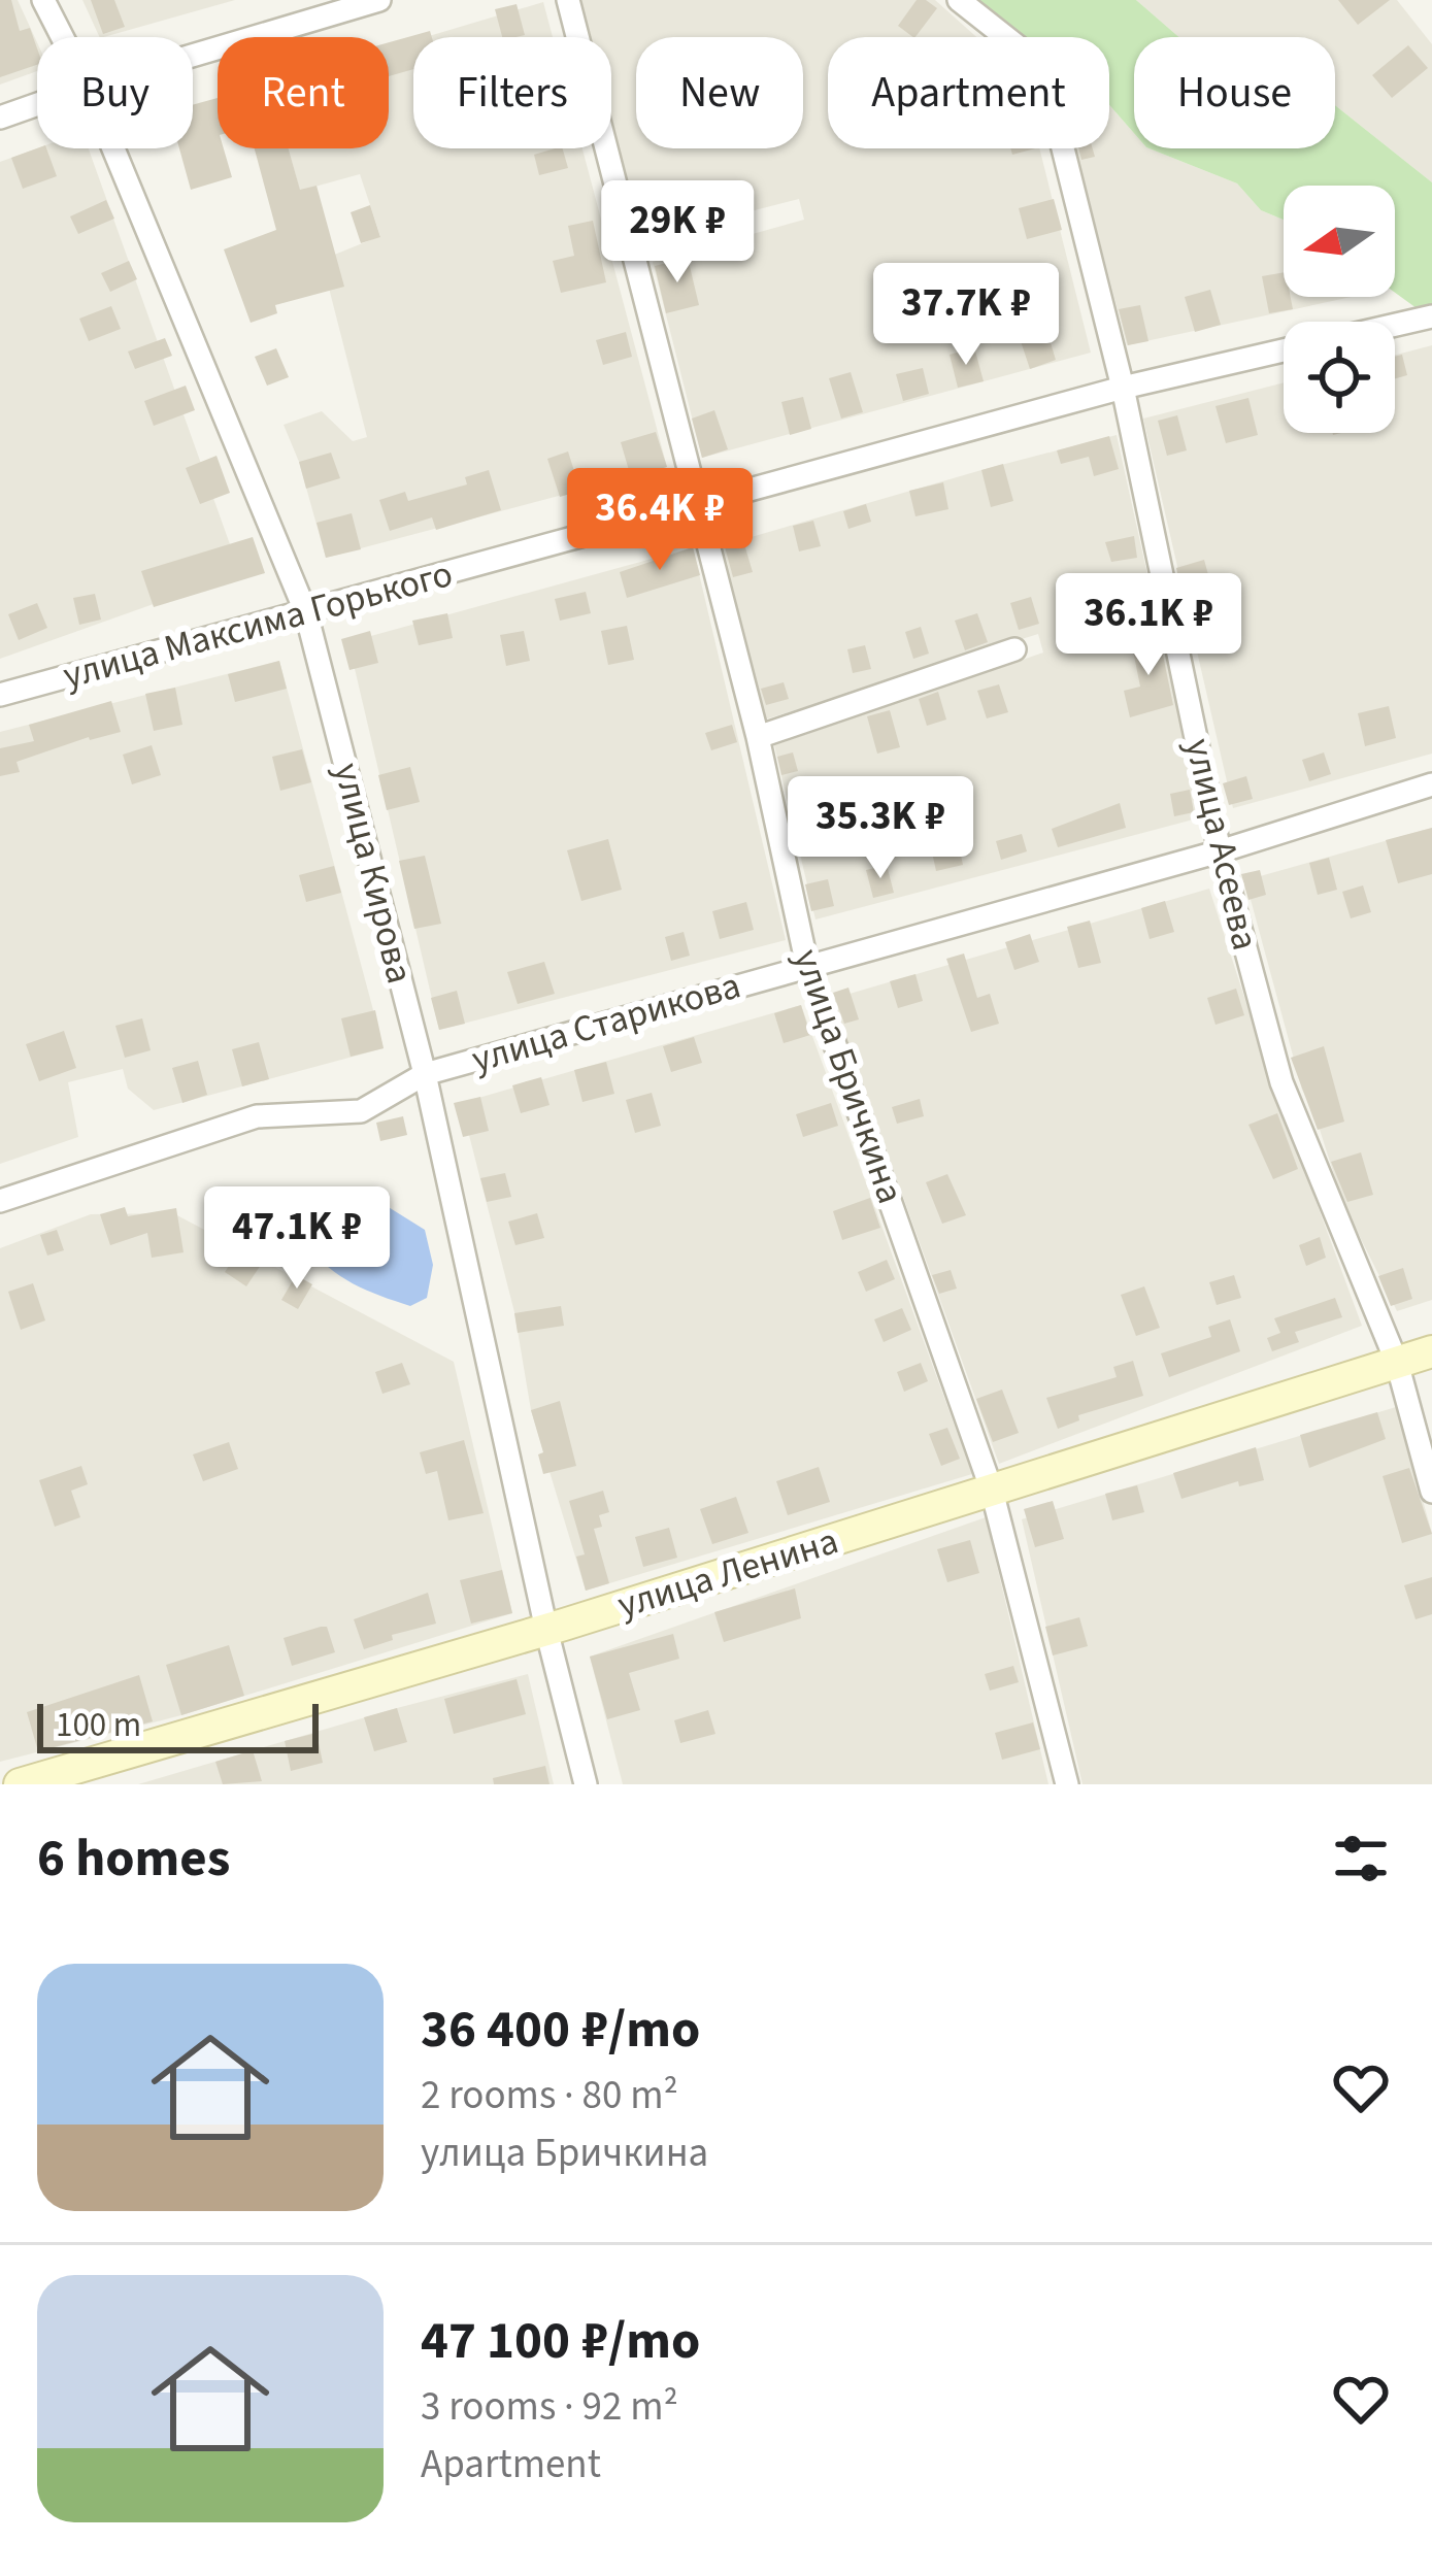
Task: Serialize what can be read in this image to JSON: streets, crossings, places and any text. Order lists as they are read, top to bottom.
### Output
{
  "streets": {
    "street": [
      "улица Максима Горького",
      "улица Асеева",
      "улица Кирова",
      "улица Старикова",
      "улица Бричкина",
      "улица Ленина"
    ]
  },
  "crossings": [
    ["улица Максима Горького", "улица Асеева"],
    ["улица Максима Горького", "улица Кирова"],
    ["улица Максима Горького", "улица Бричкина"],
    ["улица Асеева", "улица Старикова"],
    ["улица Асеева", "улица Ленина"],
    ["улица Кирова", "улица Старикова"],
    ["улица Кирова", "улица Ленина"],
    ["улица Старикова", "улица Бричкина"],
    ["улица Бричкина", "улица Ленина"]
  ],
  "scale_bar": "100 m",
  "north": "left",
  "page": {
    "chip": [
      "Buy",
      "Rent",
      "Filters",
      "New",
      "Apartment",
      "House"
    ],
    "price": [
      "29K ₽",
      "37.7K ₽",
      "36.4K ₽",
      "36.1K ₽",
      "35.3K ₽",
      "47.1K ₽"
    ],
    "scale": "100 m",
    "heading": "6 homes",
    "list": [
      {
        "name": "36 400 ₽/mo",
        "note": "2 rooms · 80 m² · улица Бричкина"
      },
      {
        "name": "47 100 ₽/mo",
        "note": "3 rooms · 92 m² · Apartment"
      }
    ]
  }
}
